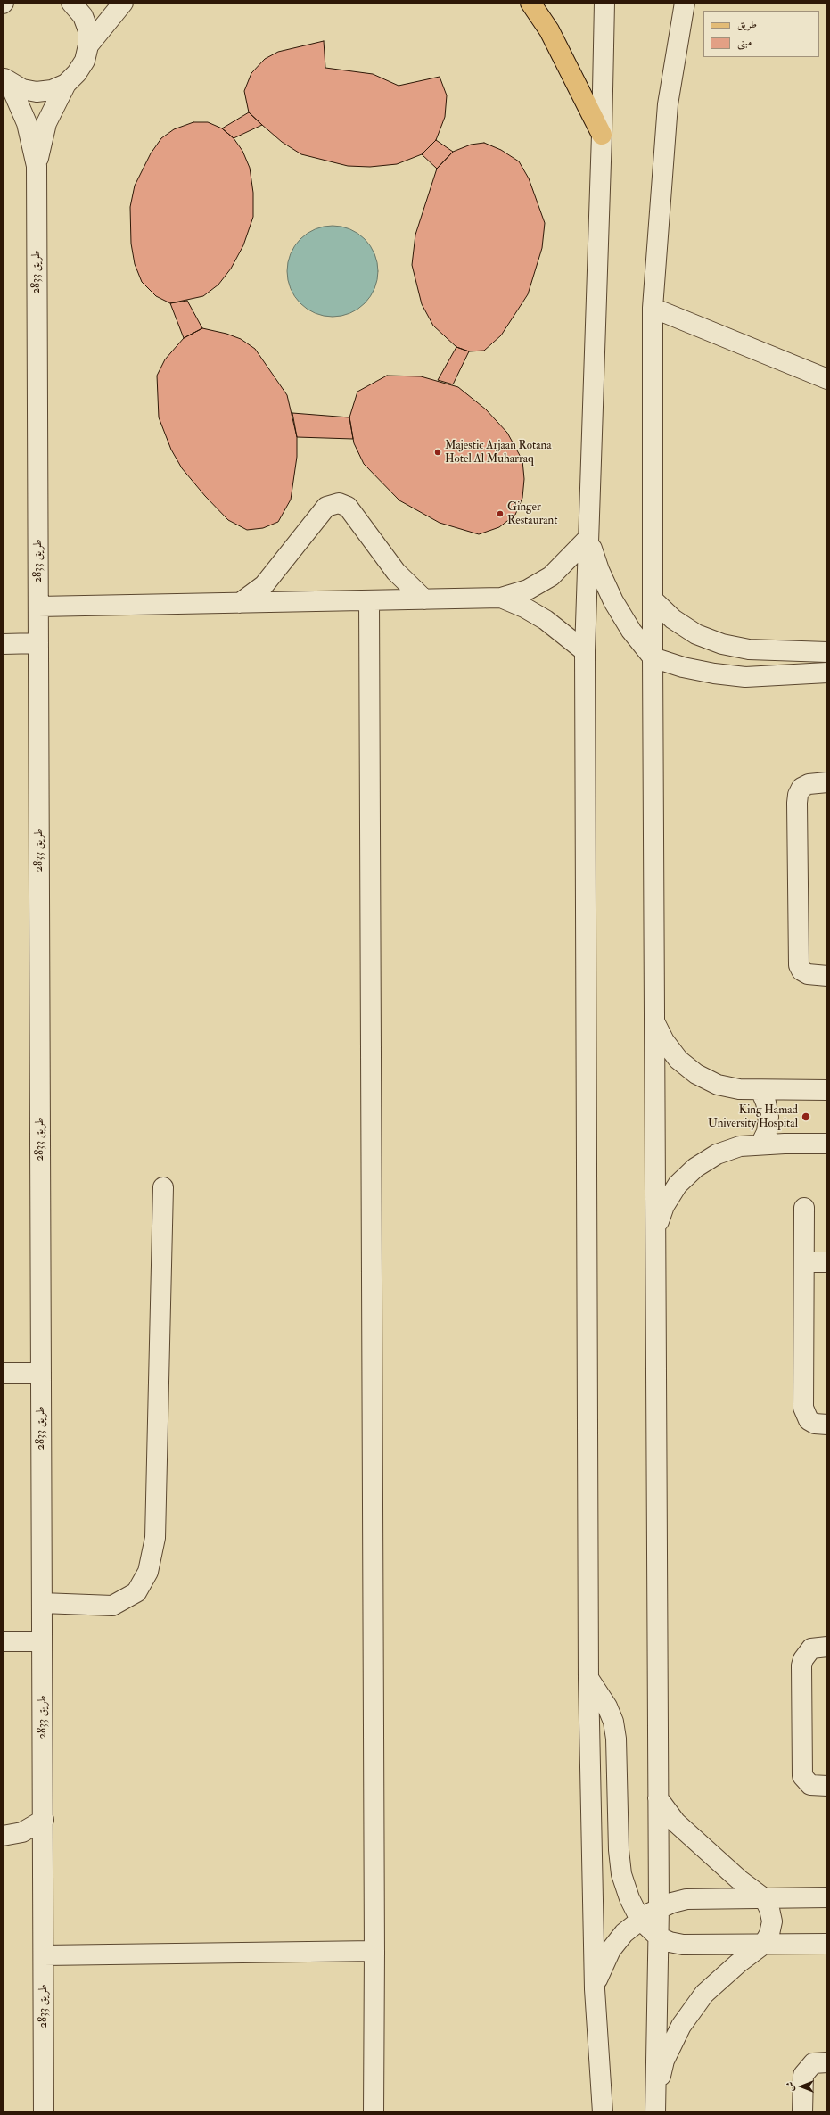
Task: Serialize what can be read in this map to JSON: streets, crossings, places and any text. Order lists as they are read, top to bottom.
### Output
{
  "streets": {
    "street": ["طريق 2833"]
  },
  "places": ["Majestic Arjaan Rotana Hotel Al Muharraq", "Ginger Restaurant", "King Hamad University Hospital"],
  "legend": ["طريق", "مبنى"],
  "north": "left"
}
